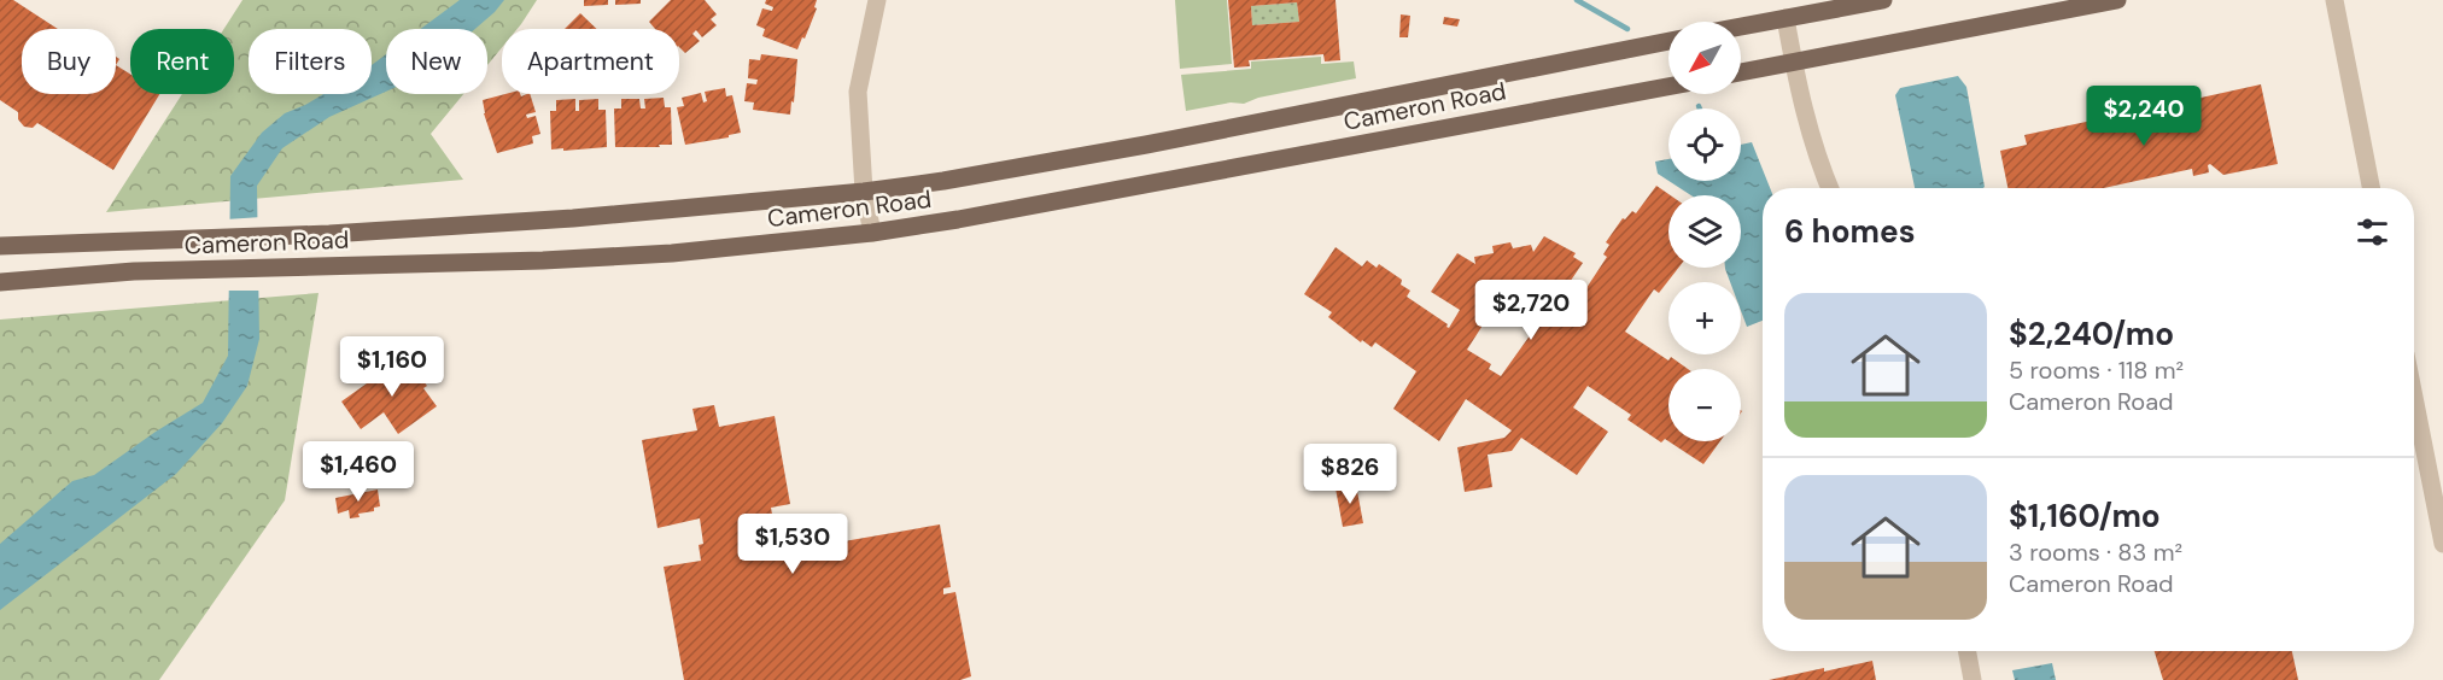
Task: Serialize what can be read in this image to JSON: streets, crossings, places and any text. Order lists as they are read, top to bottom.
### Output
{
  "streets": {
    "main road": ["Cameron Road"]
  },
  "north": "bottom left",
  "page": {
    "map_buttons": ["+", "−"],
    "chip": [
      "Buy",
      "Rent",
      "Filters",
      "New",
      "Apartment"
    ],
    "price": [
      "$2,240",
      "$2,720",
      "$1,160",
      "$1,460",
      "$826",
      "$1,530"
    ],
    "heading": "6 homes",
    "list": [
      {
        "name": "$2,240/mo",
        "note": "5 rooms · 118 m² · Cameron Road"
      },
      {
        "name": "$1,160/mo",
        "note": "3 rooms · 83 m² · Cameron Road"
      }
    ]
  }
}
